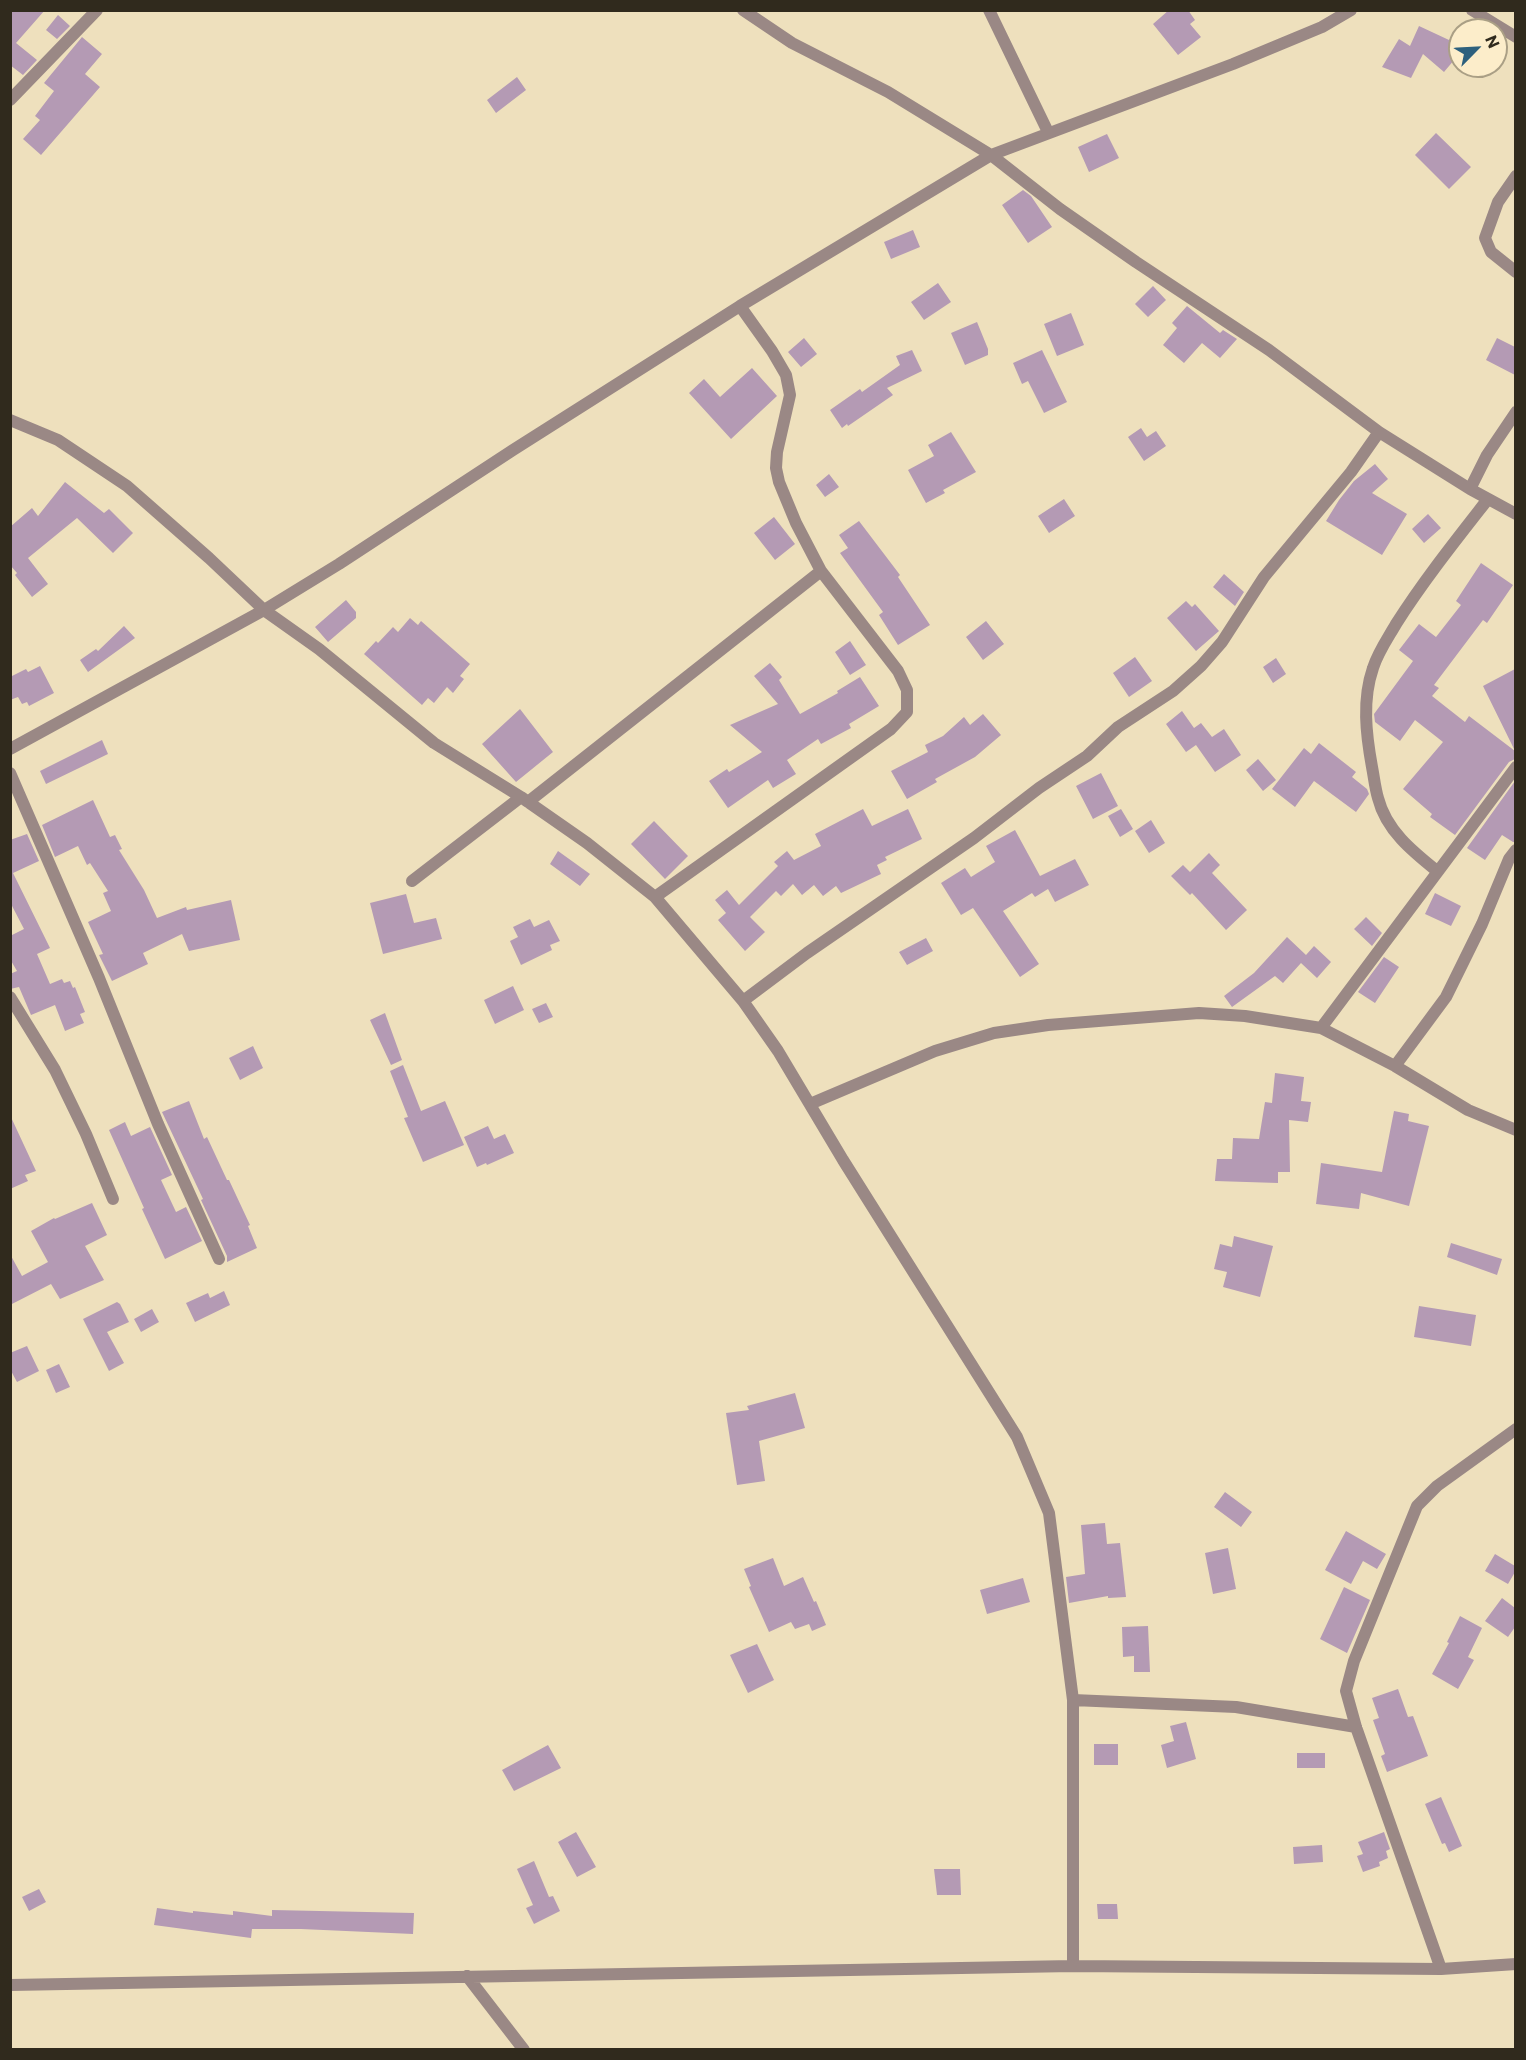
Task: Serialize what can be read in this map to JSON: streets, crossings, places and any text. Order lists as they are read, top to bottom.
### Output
{
  "north": "top right"
}
